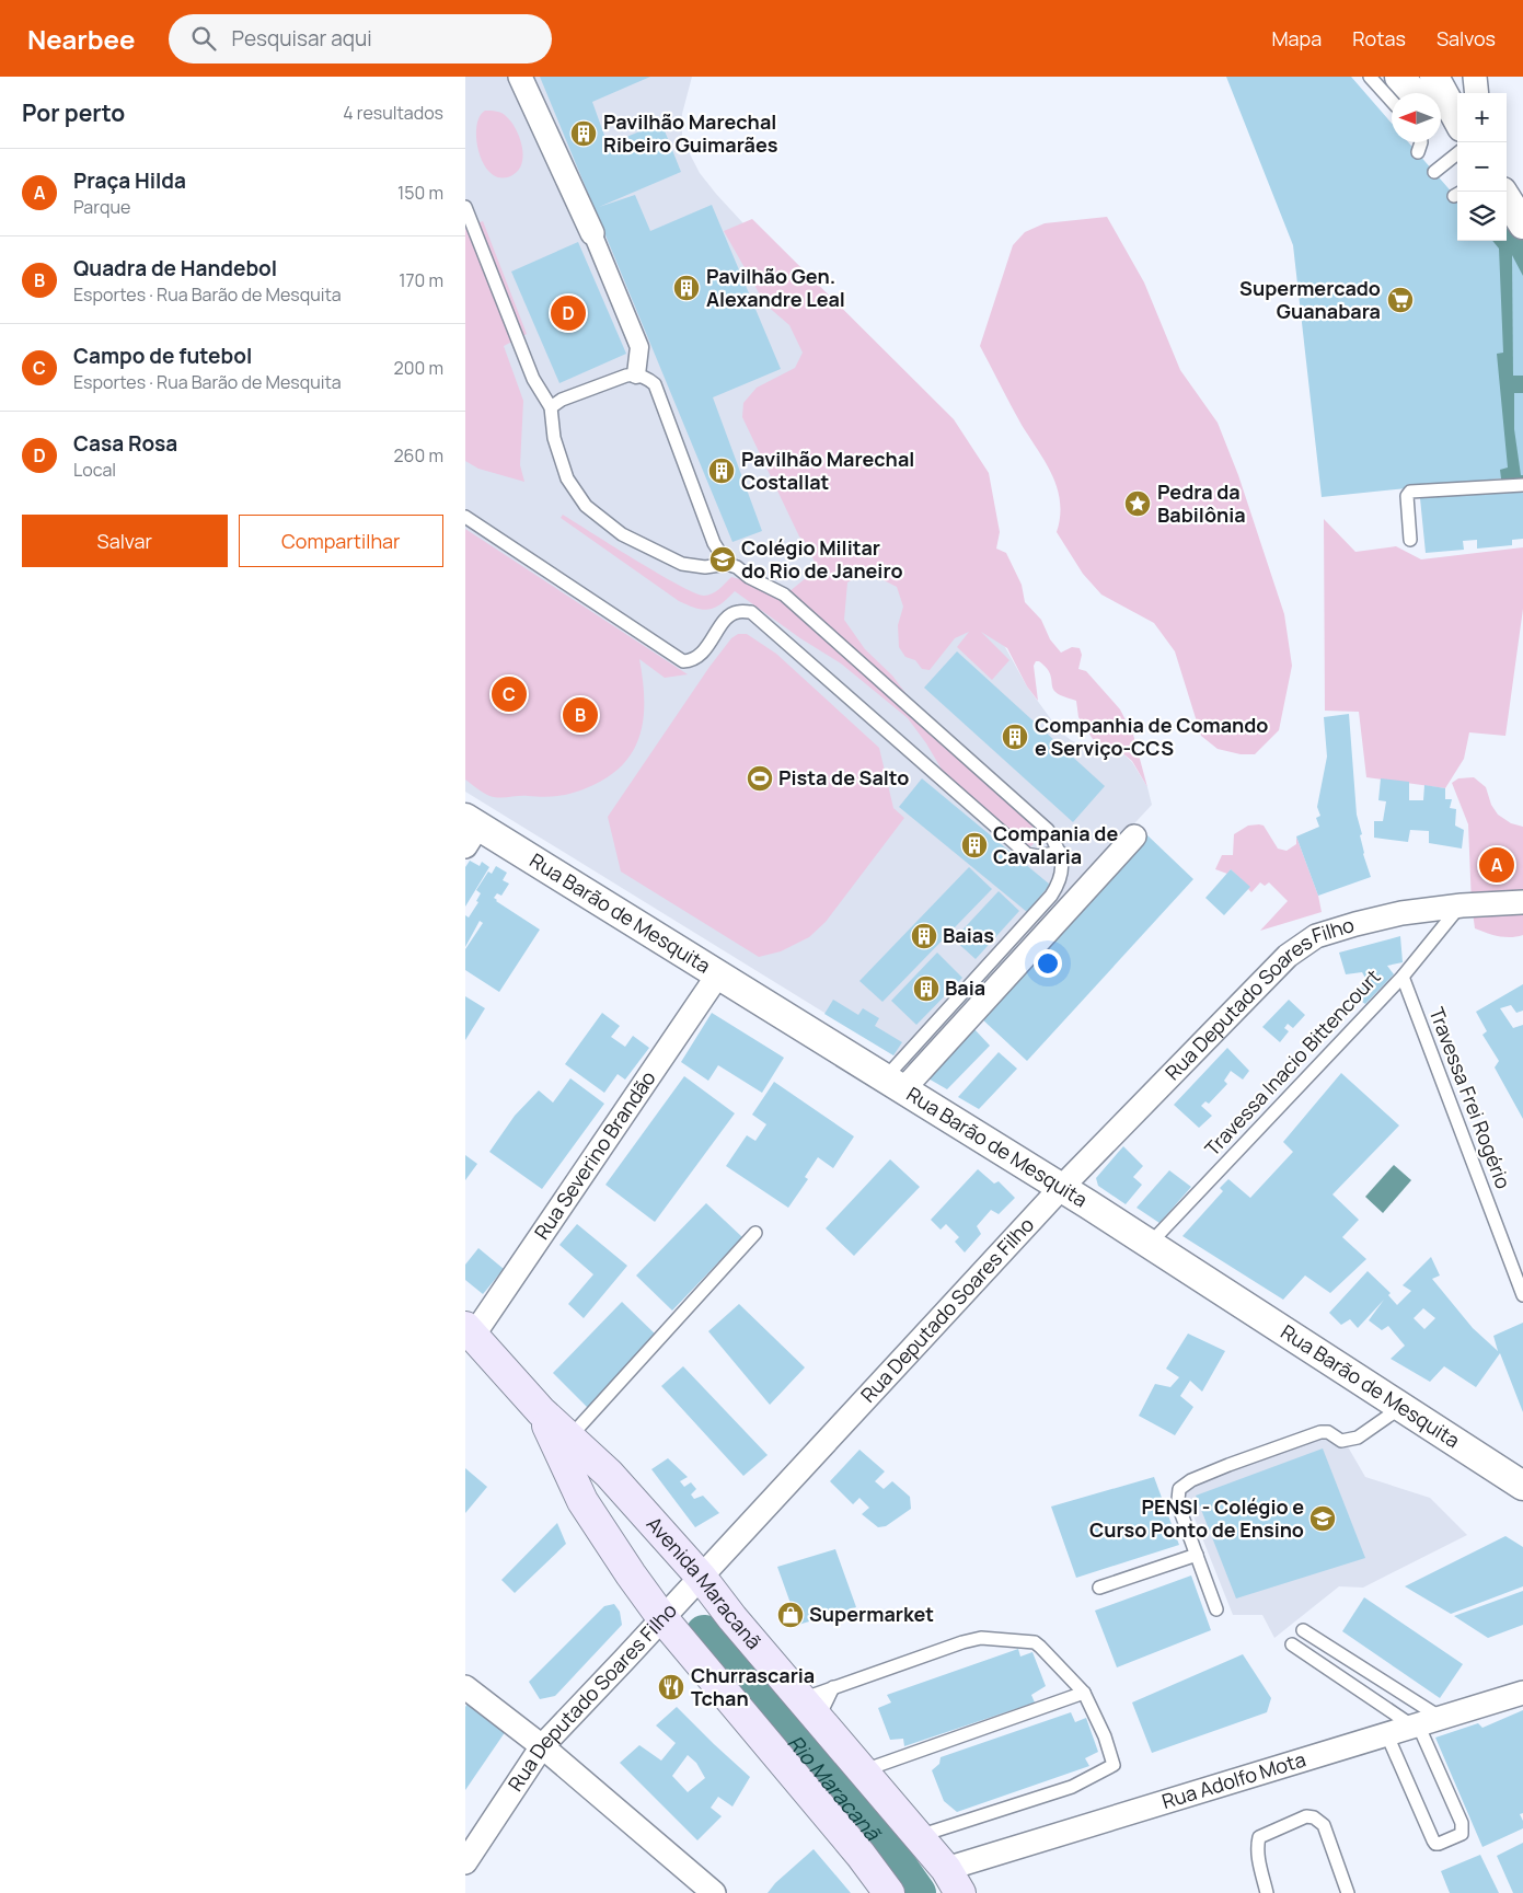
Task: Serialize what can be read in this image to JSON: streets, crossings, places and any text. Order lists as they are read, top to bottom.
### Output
{
  "streets": {
    "main road": ["Avenida Maracanã"],
    "street": [
      "Rua Barão de Mesquita",
      "Rua Deputado Soares Filho",
      "Rua Severino Brandão",
      "Rua Adolfo Mota"
    ],
    "lane": ["Travessa Inacio Bittencourt", "Travessa Frei Rogério"]
  },
  "crossings": [
    ["Rua Barão de Mesquita", "Rua Deputado Soares Filho"],
    ["Rua Barão de Mesquita", "Travessa Inacio Bittencourt"],
    ["Rua Barão de Mesquita", "Rua Severino Brandão"],
    ["Rua Deputado Soares Filho", "Travessa Inacio Bittencourt"],
    ["Rua Deputado Soares Filho", "Avenida Maracanã"],
    ["Travessa Inacio Bittencourt", "Travessa Frei Rogério"],
    ["Rua Severino Brandão", "Avenida Maracanã"],
    ["Avenida Maracanã", "Rua Adolfo Mota"]
  ],
  "water": ["Rio Maracanã"],
  "places": {
    "building": [
      "Pavilhão Marechal Ribeiro Guimarães",
      "Pavilhão Gen. Alexandre Leal",
      "Pavilhão Marechal Costallat",
      "Companhia de Comando e Serviço-CCS",
      "Compania de Cavalaria",
      "Baias",
      "Baia"
    ],
    "supermarket": ["Supermercado Guanabara"],
    "place": ["Pedra da Babilônia"],
    "school or university": ["Colégio Militar do Rio de Janeiro", "PENSI - Colégio e Curso Ponto de Ensino"],
    "sports": ["Pista de Salto"],
    "shop": ["Supermarket"],
    "restaurant": ["Churrascaria Tchan"]
  },
  "north": "left",
  "page": {
    "header": "Nearbee",
    "search": "Pesquisar aqui",
    "nav": ["Mapa", "Rotas", "Salvos"],
    "heading": ["Por perto", "4 resultados"],
    "map_buttons": ["+", "−"],
    "list": [
      {
        "mark": "A",
        "name": "Praça Hilda",
        "note": "Parque",
        "value": "150 m"
      },
      {
        "mark": "B",
        "name": "Quadra de Handebol",
        "note": "Esportes · Rua Barão de Mesquita",
        "value": "170 m"
      },
      {
        "mark": "C",
        "name": "Campo de futebol",
        "note": "Esportes · Rua Barão de Mesquita",
        "value": "200 m"
      },
      {
        "mark": "D",
        "name": "Casa Rosa",
        "note": "Local",
        "value": "260 m"
      }
    ],
    "pins": [
      "D",
      "C",
      "B",
      "A"
    ],
    "buttons": ["Salvar", "Compartilhar"]
  }
}
